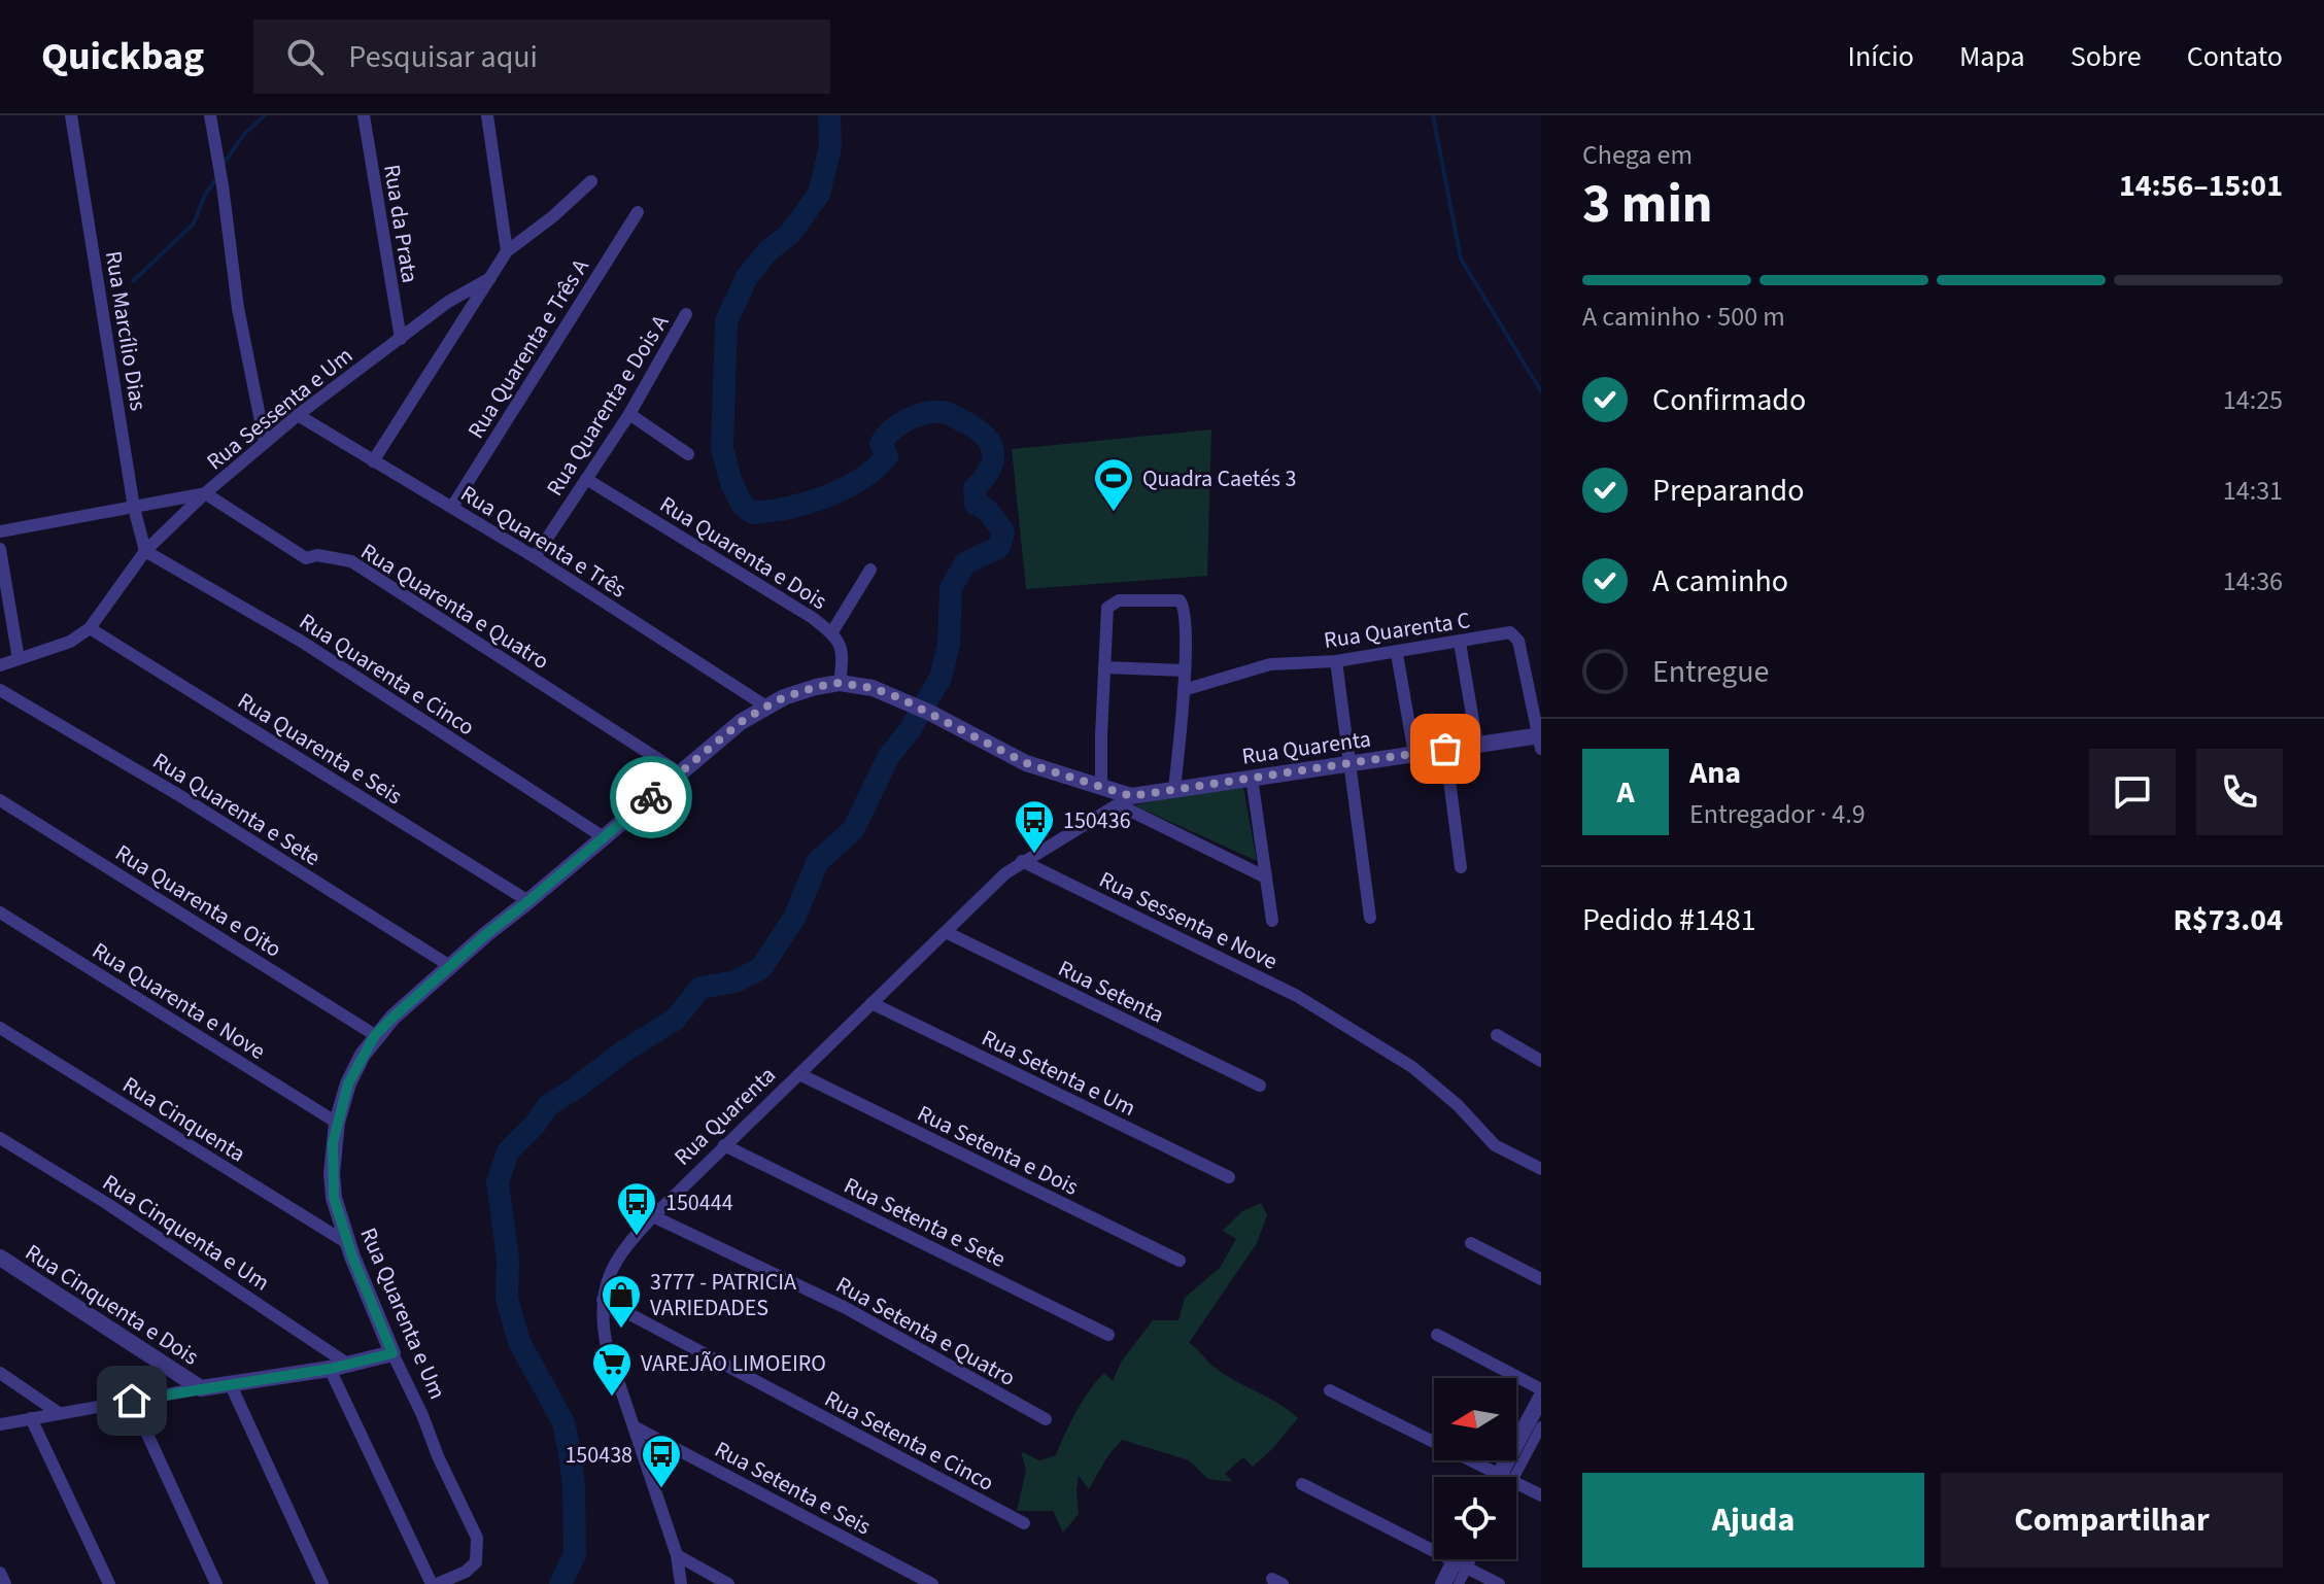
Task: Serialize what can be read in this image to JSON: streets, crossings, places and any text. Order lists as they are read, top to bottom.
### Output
{
  "streets": {
    "street": [
      "Rua da Prata",
      "Rua Marcílio Dias",
      "Rua Quarenta e Três A",
      "Rua Quarenta e Dois A",
      "Rua Sessenta e Um",
      "Rua Quarenta e Três",
      "Rua Quarenta e Dois",
      "Rua Quarenta e Quatro",
      "Rua Quarenta C",
      "Rua Quarenta e Cinco",
      "Rua Quarenta",
      "Rua Quarenta e Seis",
      "Rua Quarenta e Sete",
      "Rua Quarenta e Oito",
      "Rua Sessenta e Nove",
      "Rua Setenta",
      "Rua Quarenta e Nove",
      "Rua Setenta e Um",
      "Rua Cinquenta",
      "Rua Setenta e Dois",
      "Rua Setenta e Sete",
      "Rua Cinquenta e Um",
      "Rua Cinquenta e Dois",
      "Rua Quarenta e Um",
      "Rua Setenta e Quatro",
      "Rua Setenta e Cinco",
      "Rua Setenta e Seis"
    ]
  },
  "crossings": [
    ["Rua da Prata", "Rua Sessenta e Um"],
    ["Rua Marcílio Dias", "Rua Sessenta e Um"],
    ["Rua Marcílio Dias", "Rua Quarenta e Cinco"],
    ["Rua Quarenta e Três A", "Rua Quarenta e Três"],
    ["Rua Quarenta e Dois A", "Rua Quarenta e Três"],
    ["Rua Quarenta e Dois A", "Rua Quarenta e Dois"],
    ["Rua Sessenta e Um", "Rua Quarenta e Três"],
    ["Rua Sessenta e Um", "Rua Quarenta e Quatro"],
    ["Rua Sessenta e Um", "Rua Quarenta e Cinco"],
    ["Rua Sessenta e Um", "Rua Quarenta e Seis"],
    ["Rua Quarenta e Três", "Rua Quarenta e Um"],
    ["Rua Quarenta e Dois", "Rua Quarenta e Um"],
    ["Rua Quarenta e Quatro", "Rua Quarenta e Um"],
    ["Rua Quarenta C", "Rua Quarenta"],
    ["Rua Quarenta e Cinco", "Rua Quarenta e Um"],
    ["Rua Quarenta", "Rua Sessenta e Nove"],
    ["Rua Quarenta", "Rua Setenta"],
    ["Rua Quarenta", "Rua Setenta e Um"],
    ["Rua Quarenta", "Rua Setenta e Dois"],
    ["Rua Quarenta", "Rua Setenta e Sete"],
    ["Rua Quarenta", "Rua Quarenta e Um"],
    ["Rua Quarenta", "Rua Setenta e Quatro"],
    ["Rua Quarenta", "Rua Setenta e Cinco"],
    ["Rua Quarenta", "Rua Setenta e Seis"],
    ["Rua Quarenta e Seis", "Rua Quarenta e Um"],
    ["Rua Quarenta e Sete", "Rua Quarenta e Um"],
    ["Rua Quarenta e Oito", "Rua Quarenta e Um"],
    ["Rua Quarenta e Nove", "Rua Quarenta e Um"],
    ["Rua Cinquenta", "Rua Quarenta e Um"]
  ],
  "places": {
    "sports": ["Quadra Caetés 3"],
    "bus stop": ["150436", "150444", "150438"],
    "shop": ["3777 - PATRICIA VARIEDADES"],
    "supermarket": ["VAREJÃO LIMOEIRO"]
  },
  "north": "left",
  "page": {
    "header": "Quickbag",
    "search": "Pesquisar aqui",
    "nav": [
      "Início",
      "Mapa",
      "Sobre",
      "Contato"
    ],
    "heading": ["3 min", "Chega em", "14:56–15:01"],
    "panel": [
      "Ana",
      "Entregador · 4.9",
      "Pedido #1481",
      "R$73.04"
    ],
    "bar": "A caminho · 500 m",
    "list": [
      ["Confirmado", "14:25"],
      ["Preparando", "14:31"],
      ["A caminho", "14:36"],
      "Entregue"
    ],
    "round": "A",
    "buttons": ["Ajuda", "Compartilhar"]
  }
}
